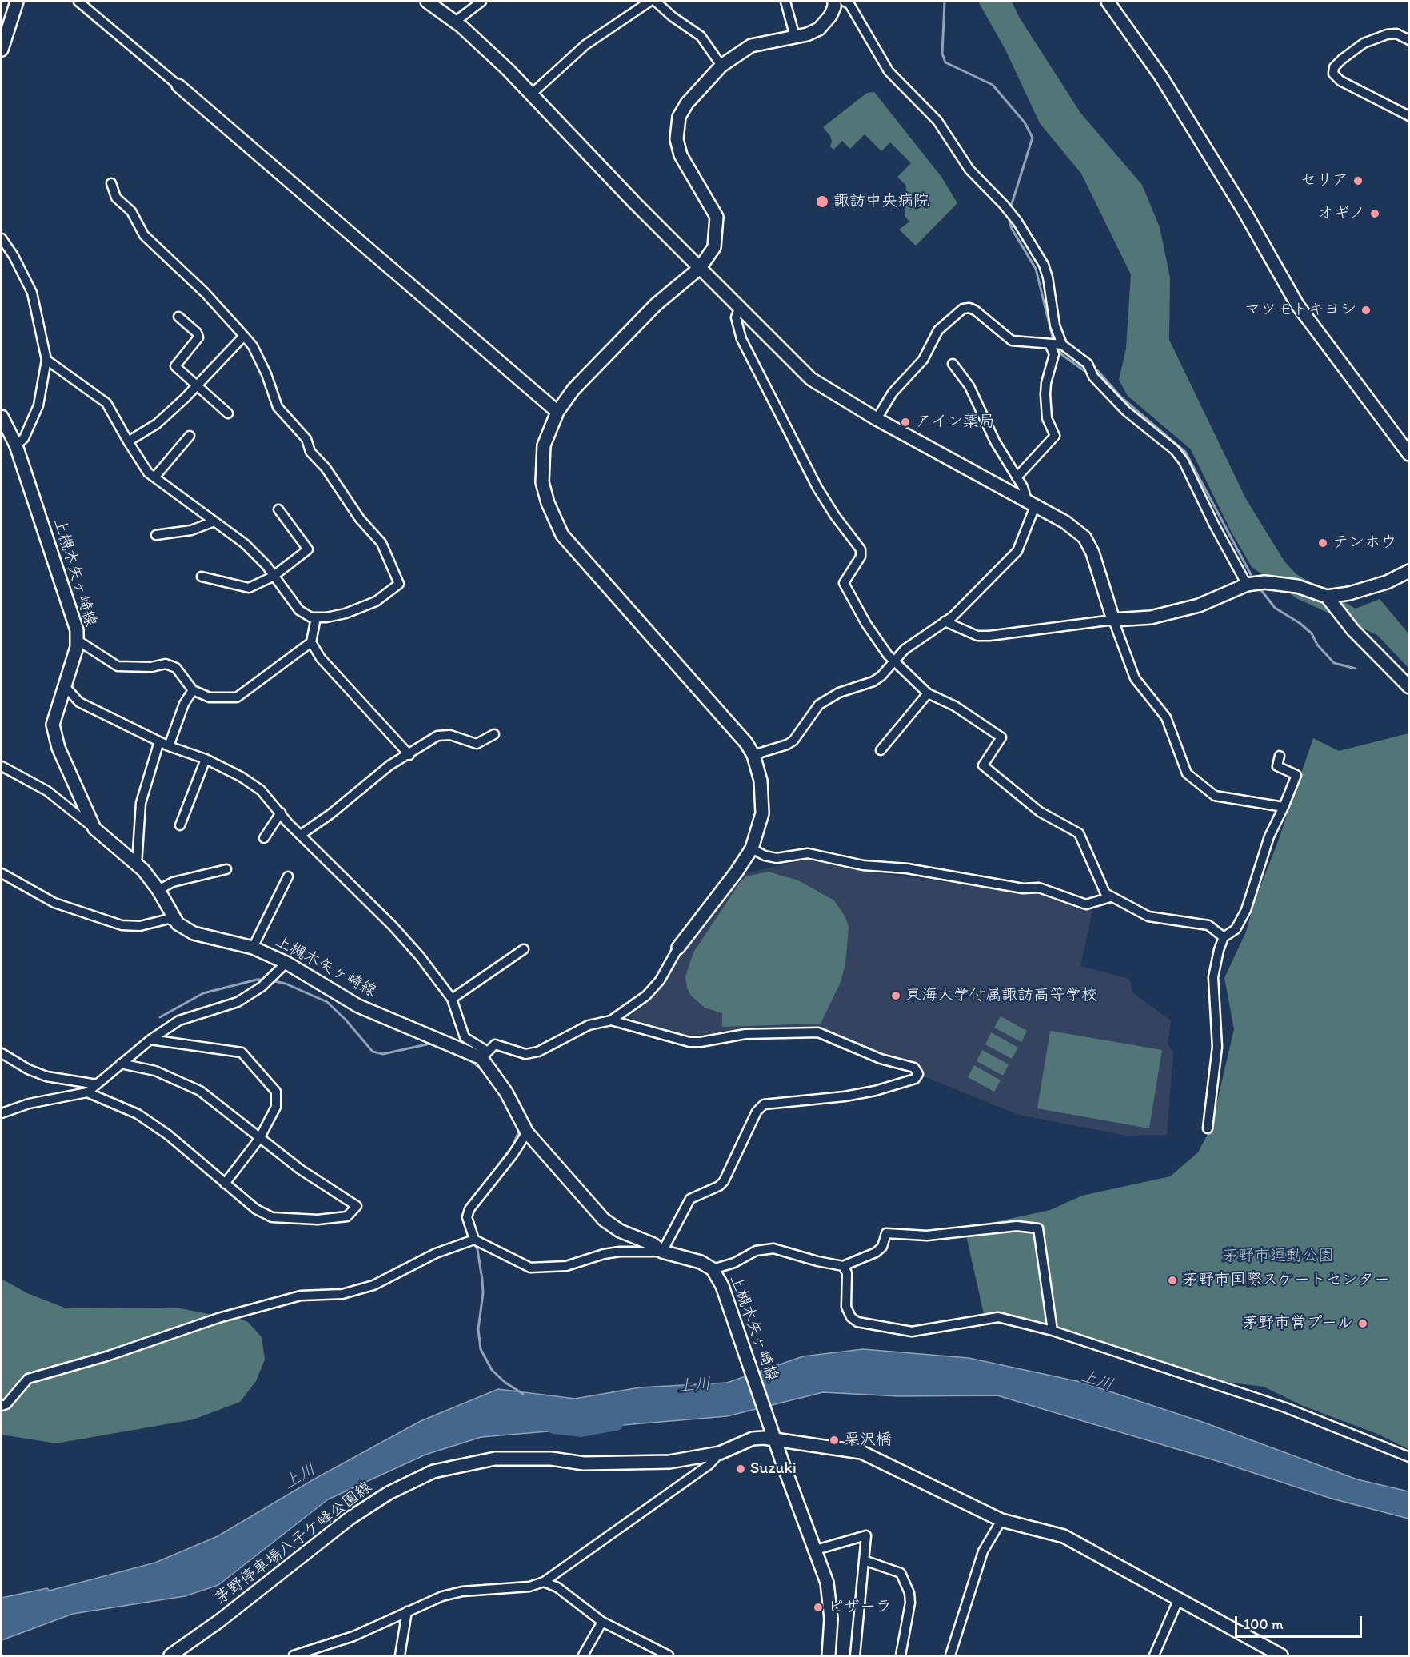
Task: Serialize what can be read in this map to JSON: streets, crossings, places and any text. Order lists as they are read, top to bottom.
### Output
{
  "streets": {
    "street": ["上槻木矢ヶ崎線", "茅野停車場八子ケ峰公園線"]
  },
  "crossings": [
    ["上槻木矢ヶ崎線", "茅野停車場八子ケ峰公園線"]
  ],
  "water": ["上川"],
  "parks": ["茅野市運動公園"],
  "places": [
    "セリア",
    "諏訪中央病院",
    "オギノ",
    "マツモトキヨシ",
    "アイン薬局",
    "テンホウ",
    "東海大学付属諏訪高等学校",
    "茅野市国際スケートセンター",
    "茅野市営プール",
    "栗沢橋",
    "Suzuki",
    "ピザーラ"
  ],
  "scale_bar": "100 m"
}
